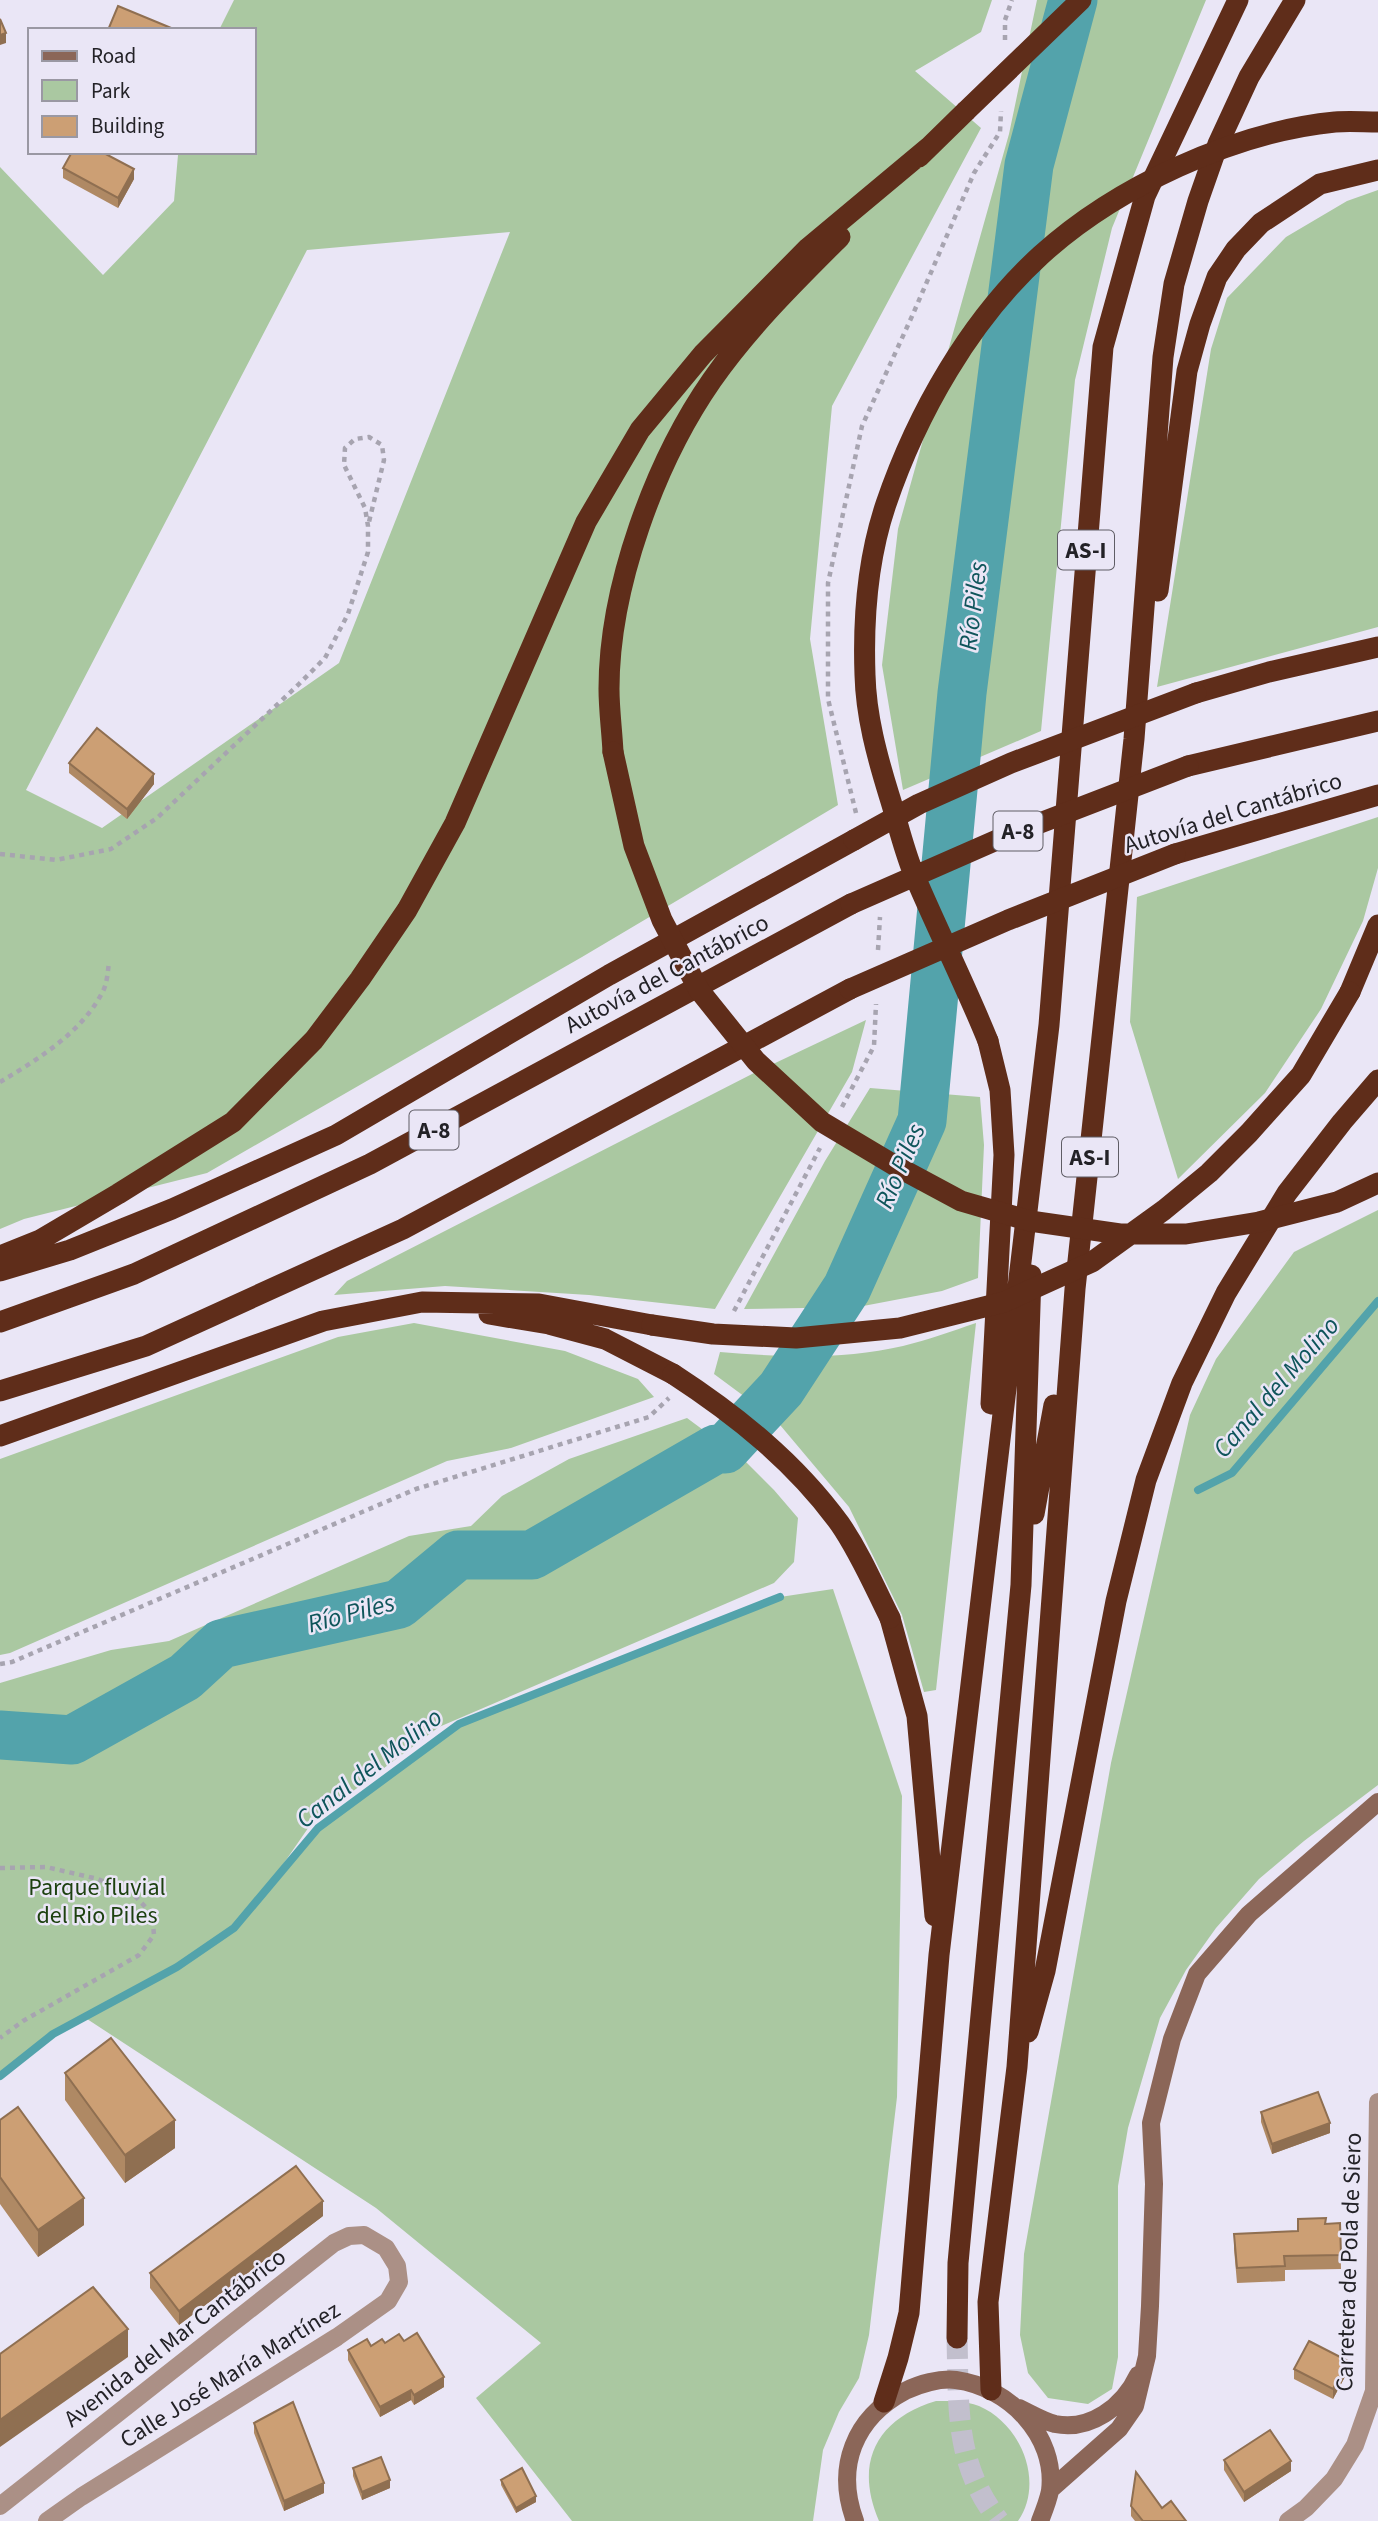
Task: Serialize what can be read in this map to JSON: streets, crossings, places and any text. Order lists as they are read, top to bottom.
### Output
{
  "streets": {
    "highway": ["AS-I", "Autovía del Cantábrico", "A-8"],
    "street": ["Carretera de Pola de Siero", "Avenida del Mar Cantábrico", "Calle José María Martínez"]
  },
  "crossings": [
    ["Avenida del Mar Cantábrico", "Calle José María Martínez"]
  ],
  "water": ["Río Piles", "Canal del Molino"],
  "parks": ["Parque fluvial del Rio Piles"],
  "legend": ["Road", "Park", "Building"]
}
